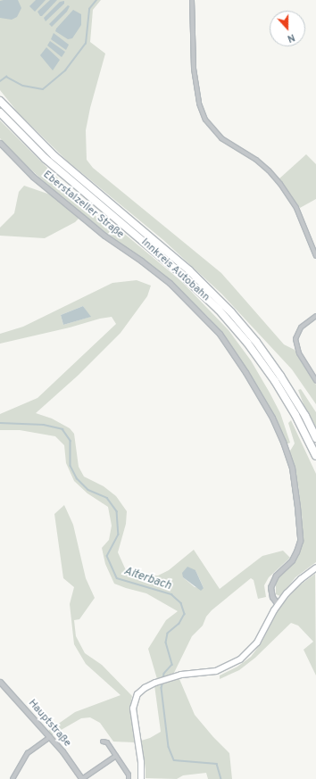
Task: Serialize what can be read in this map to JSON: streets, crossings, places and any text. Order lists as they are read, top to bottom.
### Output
{
  "streets": {
    "highway": ["Innkreis Autobahn"],
    "street": ["Eberstalzeller Straße", "Hauptstraße"]
  },
  "water": ["Aiterbach"],
  "north": "bottom"
}
